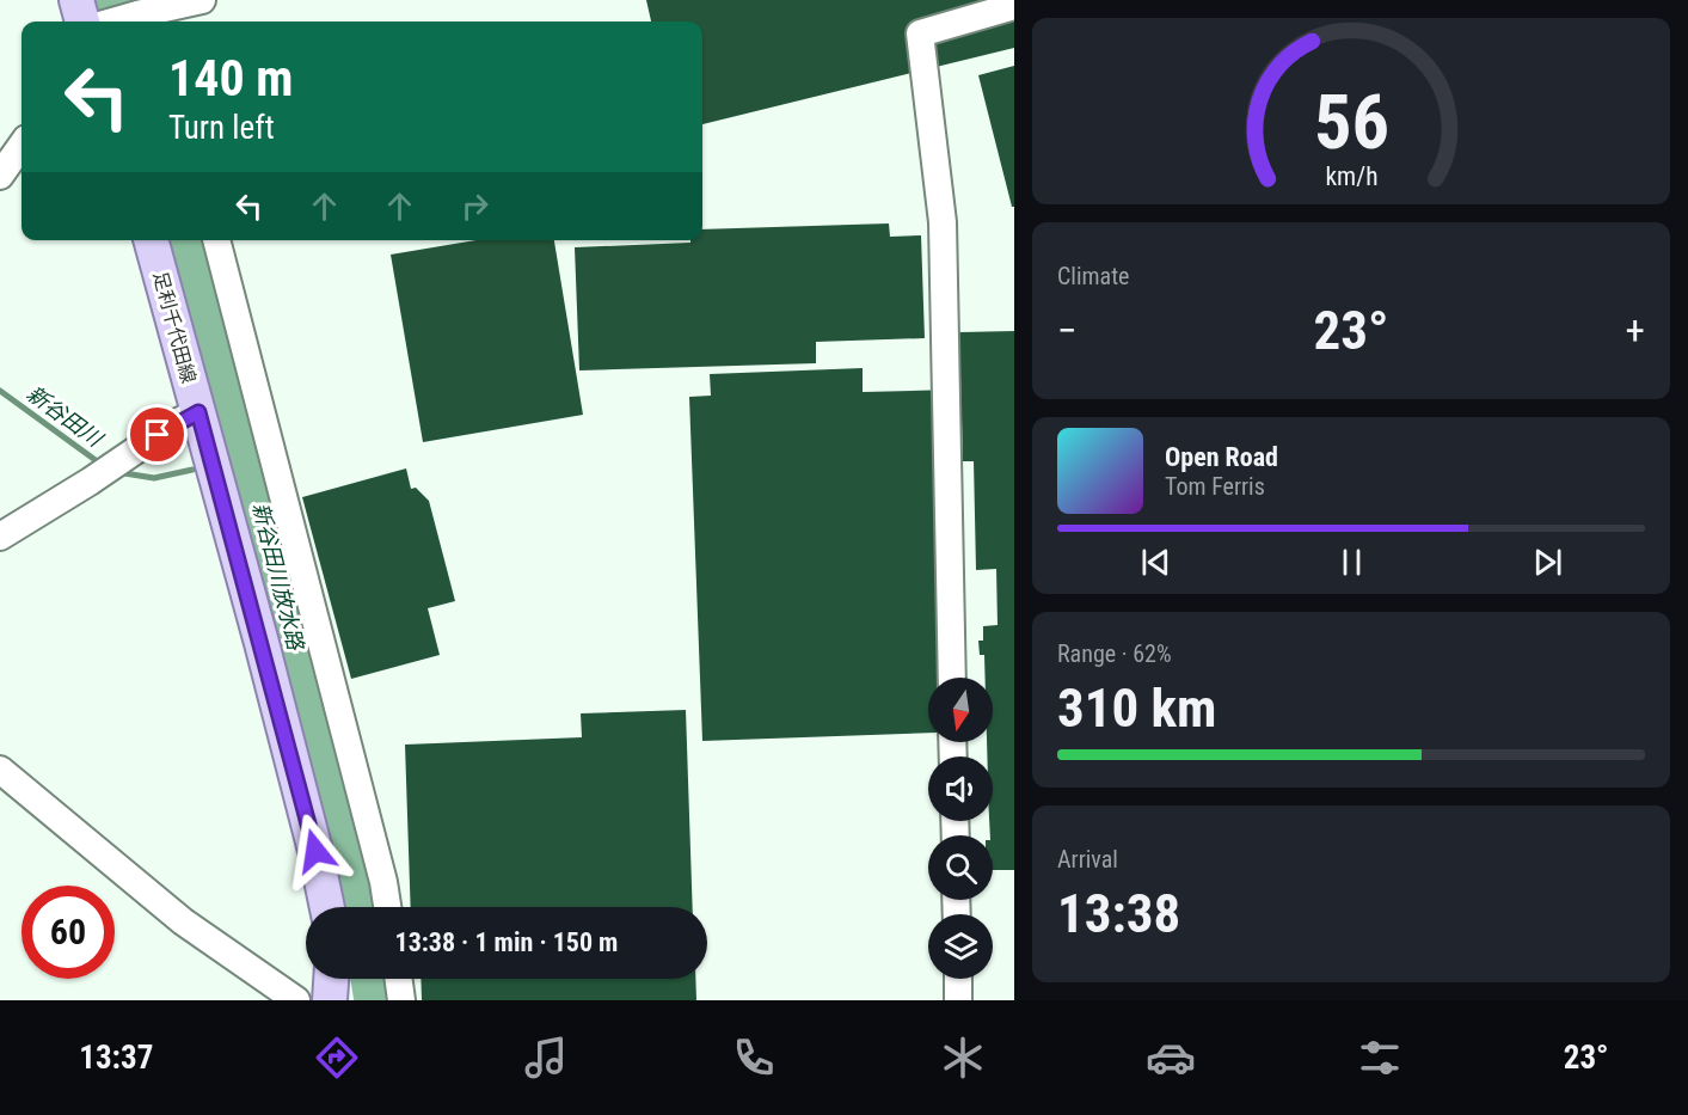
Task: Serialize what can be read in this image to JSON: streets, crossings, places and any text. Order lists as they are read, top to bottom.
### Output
{
  "streets": {
    "main road": ["足利千代田線"]
  },
  "water": ["新谷田川", "新谷田川放水路"],
  "north": "bottom",
  "page": {
    "turn": ["140 m", "Turn left"],
    "tile": [
      "Climate",
      ["Range · 62%", "310 km"],
      ["Arrival", "13:38"]
    ],
    "heat": ["−", "23°", "+"],
    "song": ["Open Road", "Tom Ferris"],
    "limit": "60",
    "trip": "13:38 · 1 min · 150 m",
    "tabs": ["13:37", "23°"],
    "gauge": ["56", "km/h"]
  }
}
